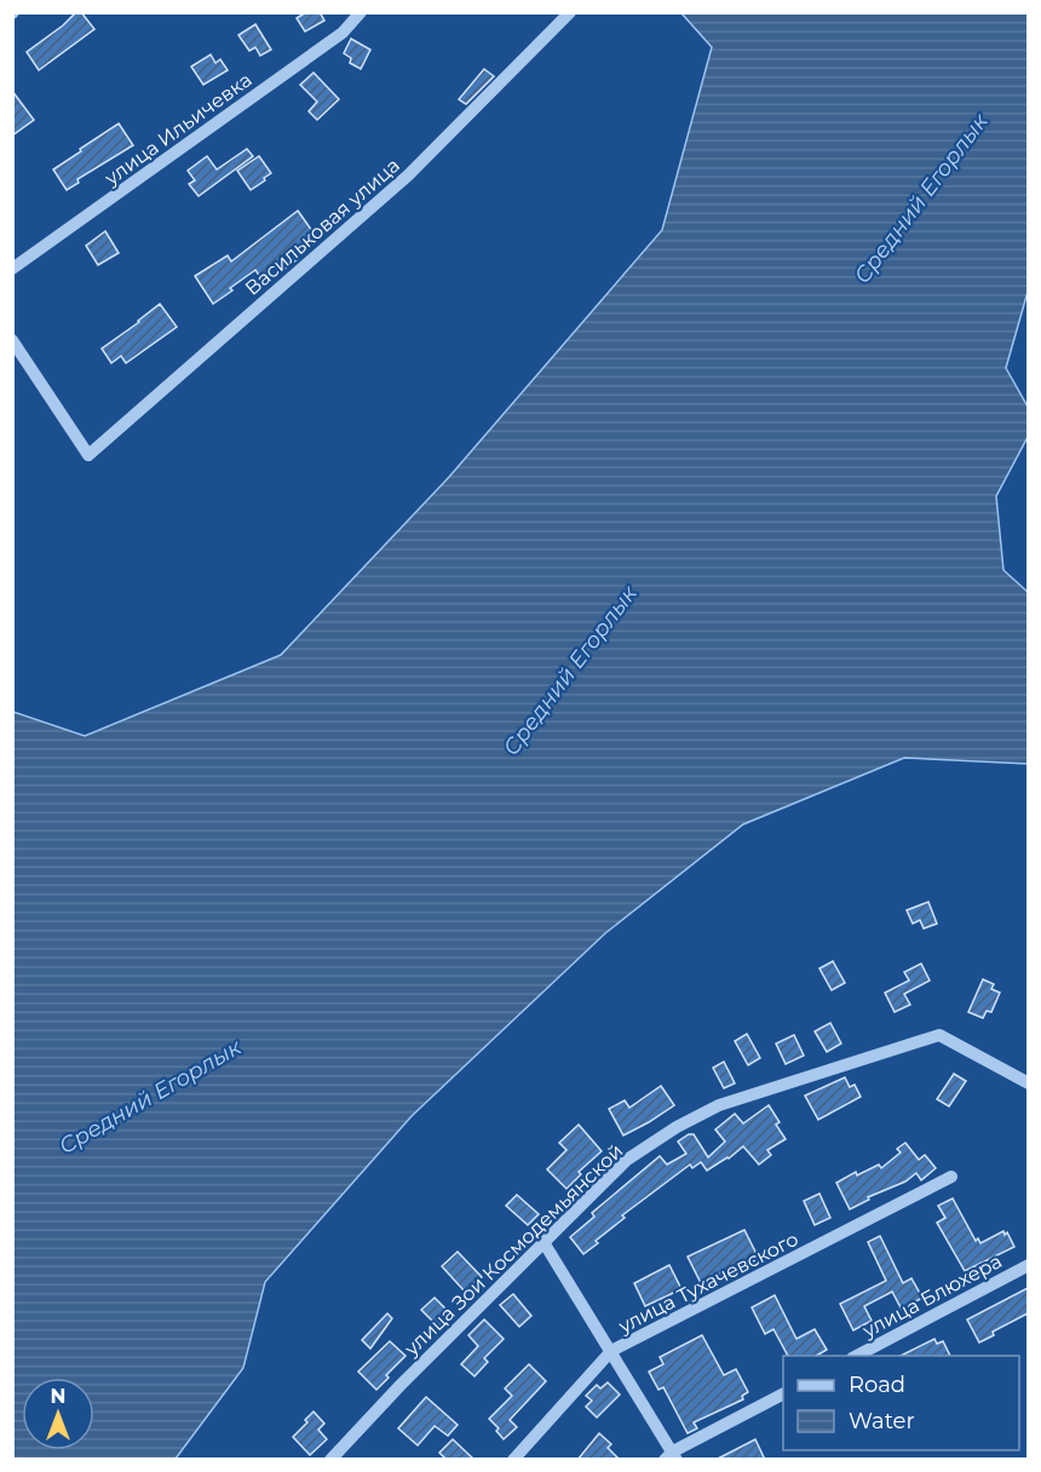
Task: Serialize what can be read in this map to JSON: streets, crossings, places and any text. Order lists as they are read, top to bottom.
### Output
{
  "streets": {
    "street": [
      "улица Ильичевка",
      "Васильковая улица",
      "улица Зои Космодемьянской",
      "улица Тухачевского",
      "улица Блюхера"
    ]
  },
  "water": ["Средний Егорлык"],
  "legend": ["Road", "Water"],
  "north": "top"
}
